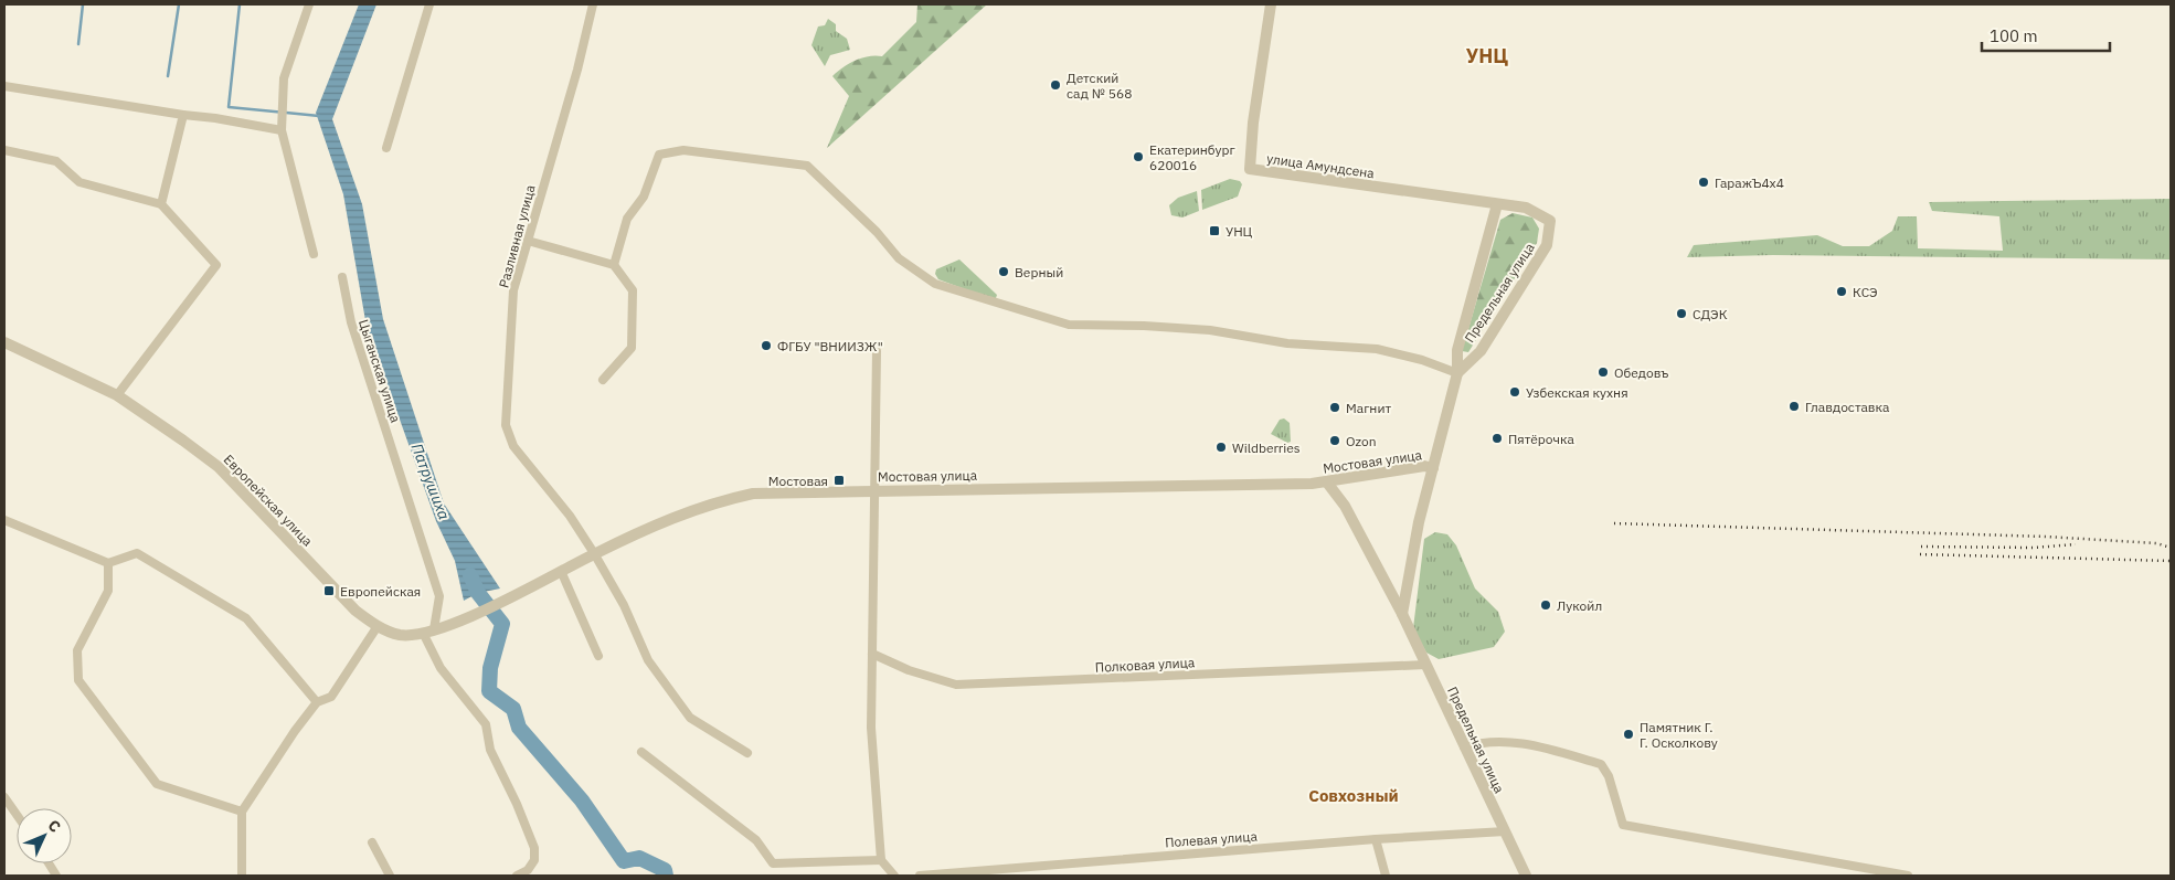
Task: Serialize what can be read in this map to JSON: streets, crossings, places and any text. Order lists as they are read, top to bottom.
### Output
{
  "streets": {
    "street": [
      "улица Амундсена",
      "Разливная улица",
      "Предельная улица",
      "Цыганская улица",
      "Мостовая улица",
      "Европейская улица",
      "Полковая улица",
      "Полевая улица"
    ]
  },
  "crossings": [
    ["улица Амундсена", "Предельная улица"],
    ["Разливная улица", "Мостовая улица"],
    ["Предельная улица", "Мостовая улица"],
    ["Предельная улица", "Полковая улица"],
    ["Предельная улица", "Полевая улица"],
    ["Цыганская улица", "Европейская улица"],
    ["Мостовая улица", "Европейская улица"]
  ],
  "districts": ["УНЦ", "Совхозный"],
  "water": ["Патрушиха"],
  "places": {
    "other": [
      "Детский сад № 568",
      "Екатеринбург 620016",
      "ГаражЪ4х4",
      "Верный",
      "КСЭ",
      "СДЭК",
      "ФГБУ \"ВНИИЗЖ\"",
      "Обедовъ",
      "Узбекская кухня",
      "Главдоставка",
      "Магнит",
      "Пятёрочка",
      "Ozon",
      "Wildberries",
      "Лукойл",
      "Памятник Г. Г. Осколкову"
    ],
    "transit": ["УНЦ", "Мостовая", "Европейская"]
  },
  "scale_bar": "100 m",
  "north": "top right"
}
